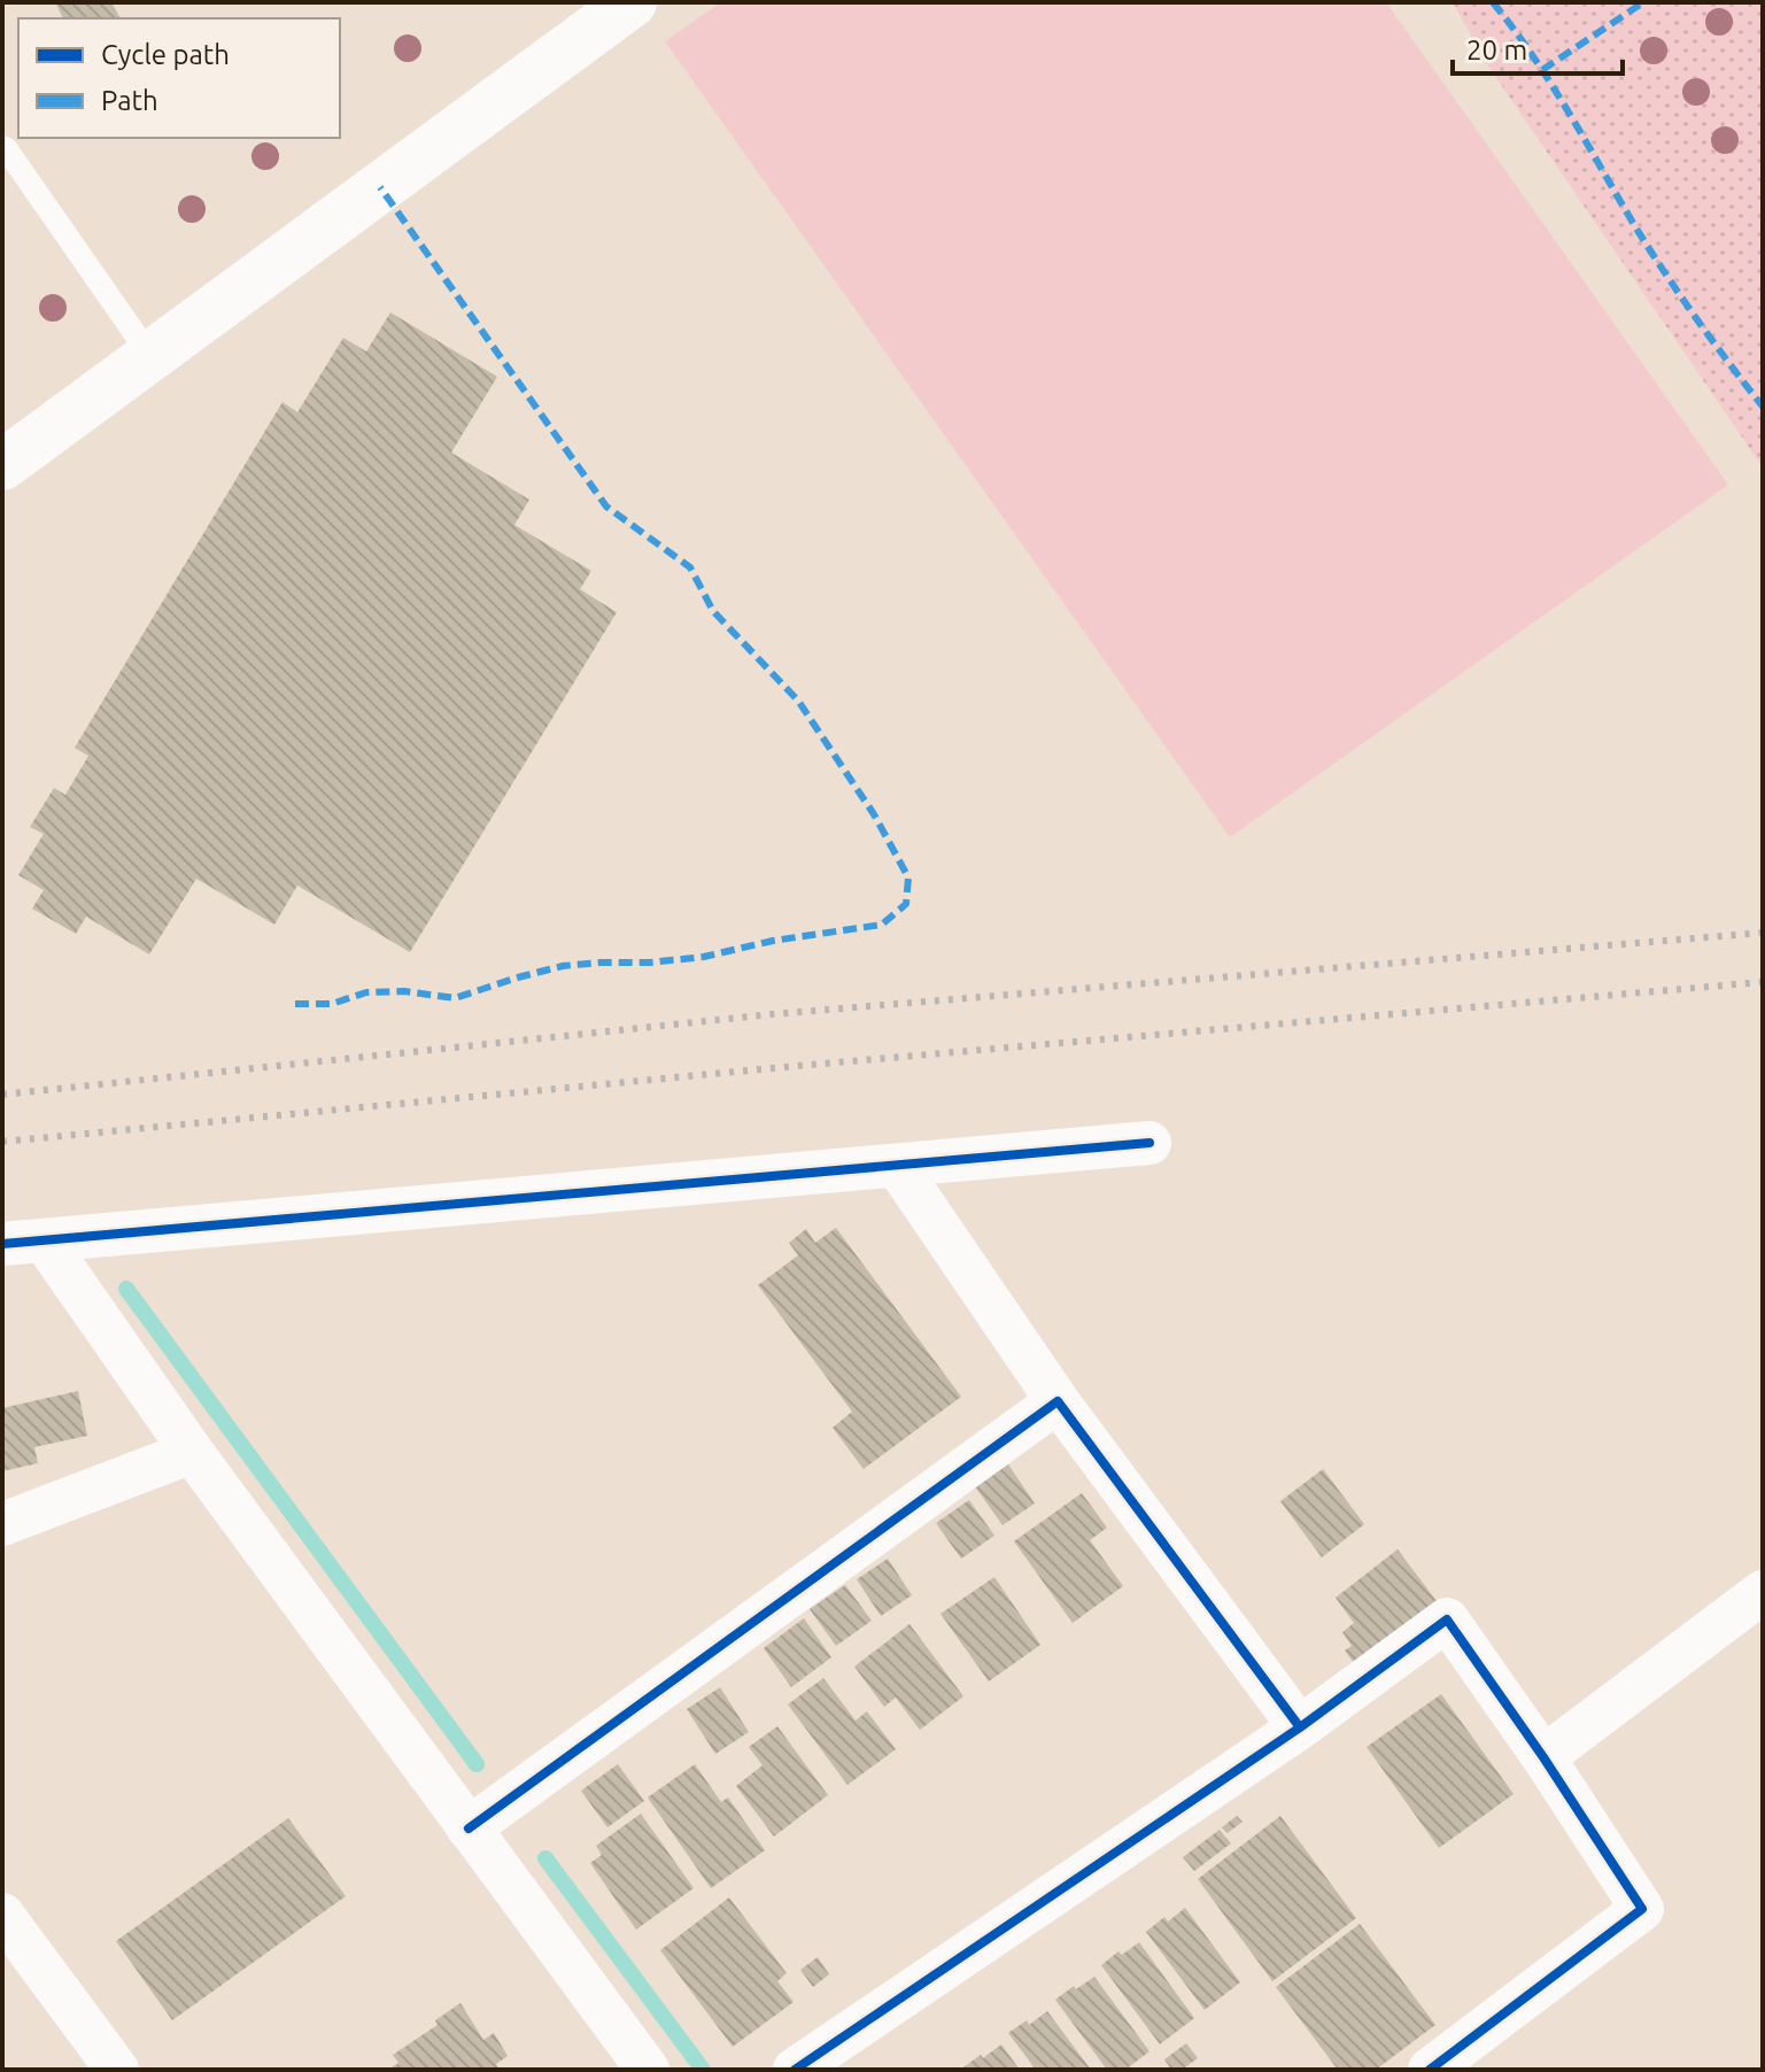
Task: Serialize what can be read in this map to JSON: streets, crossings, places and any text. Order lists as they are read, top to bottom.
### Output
{
  "legend": ["Cycle path", "Path"],
  "scale_bar": "20 m"
}
